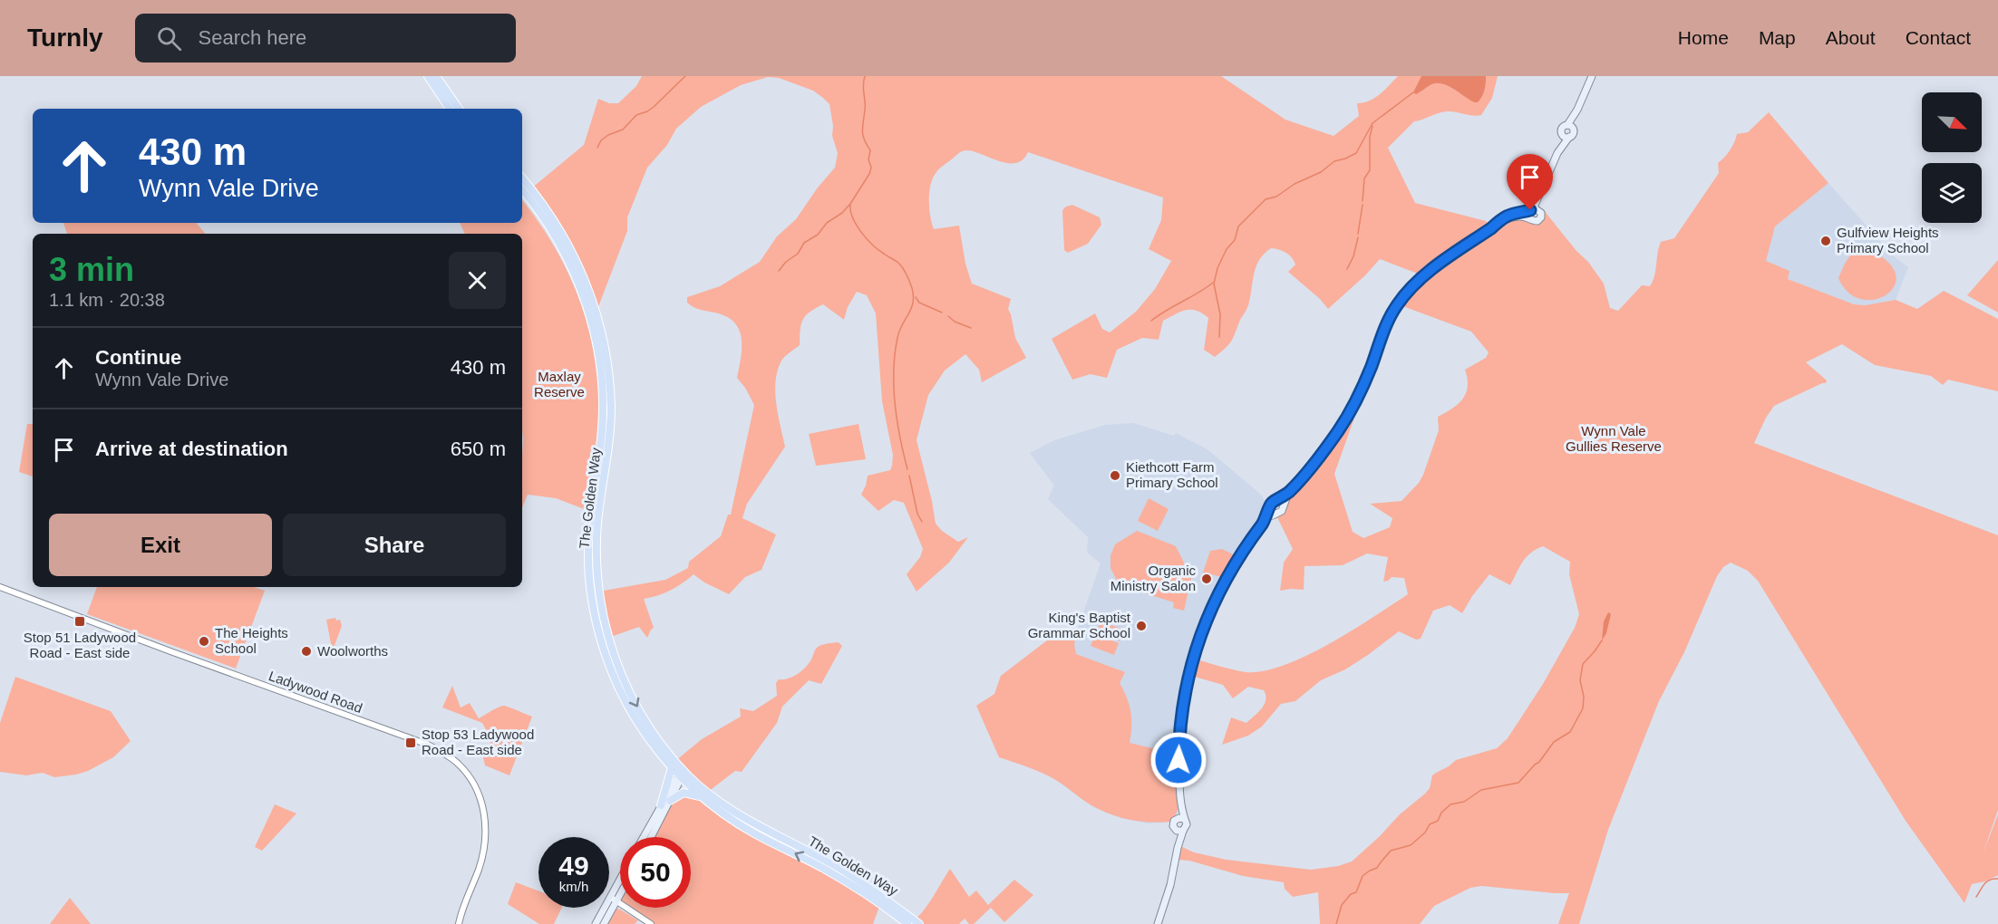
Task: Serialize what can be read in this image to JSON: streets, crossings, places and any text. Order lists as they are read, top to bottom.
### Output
{
  "streets": {
    "main road": ["The Golden Way"],
    "street": ["Ladywood Road"]
  },
  "parks": ["Maxlay Reserve", "Wynn Vale Gullies Reserve"],
  "places": {
    "other": [
      "Gulfview Heights Primary School",
      "Kiethcott Farm Primary School",
      "Organic Ministry Salon",
      "King's Baptist Grammar School",
      "The Heights School",
      "Woolworths"
    ],
    "transit": ["Stop 51 Ladywood Road - East side", "Stop 53 Ladywood Road - East side"]
  },
  "north": "bottom right",
  "page": {
    "header": "Turnly",
    "search": "Search here",
    "nav": [
      "Home",
      "Map",
      "About",
      "Contact"
    ],
    "turn": ["430 m", "Wynn Vale Drive"],
    "heading": ["3 min", "1.1 km · 20:38"],
    "list": [
      {
        "name": "Continue",
        "note": "Wynn Vale Drive",
        "value": "430 m"
      },
      {
        "name": "Arrive at destination",
        "value": "650 m"
      }
    ],
    "buttons": ["Exit", "Share"],
    "speed": "49 km/h",
    "limit": "50"
  }
}
